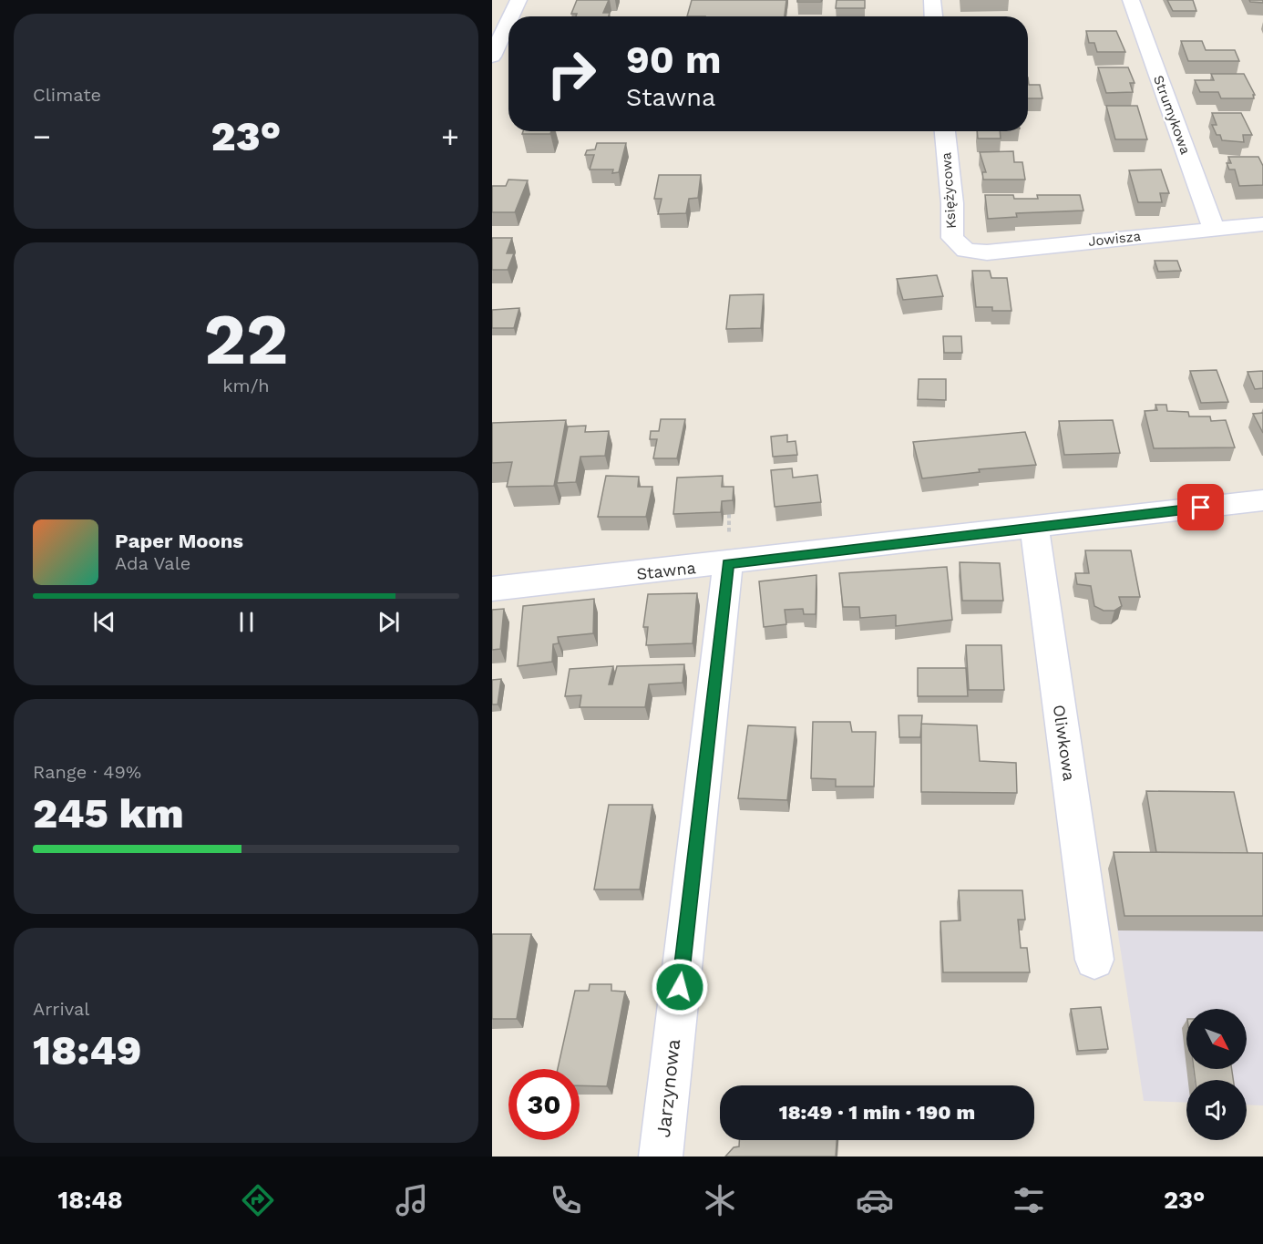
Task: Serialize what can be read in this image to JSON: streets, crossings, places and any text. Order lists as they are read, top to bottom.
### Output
{
  "streets": {
    "street": [
      "Strumykowa",
      "Księżycowa",
      "Jowisza",
      "Stawna",
      "Oliwkowa",
      "Jarzynowa"
    ]
  },
  "crossings": [
    ["Strumykowa", "Jowisza"],
    ["Księżycowa", "Jowisza"],
    ["Stawna", "Oliwkowa"],
    ["Stawna", "Jarzynowa"]
  ],
  "north": "bottom right",
  "page": {
    "tile": [
      "Climate",
      ["22", "km/h"],
      ["Range · 49%", "245 km"],
      ["Arrival", "18:49"]
    ],
    "turn": ["90 m", "Stawna"],
    "heat": ["−", "23°", "+"],
    "song": ["Paper Moons", "Ada Vale"],
    "limit": "30",
    "trip": "18:49 · 1 min · 190 m",
    "tabs": ["18:48", "23°"]
  }
}
